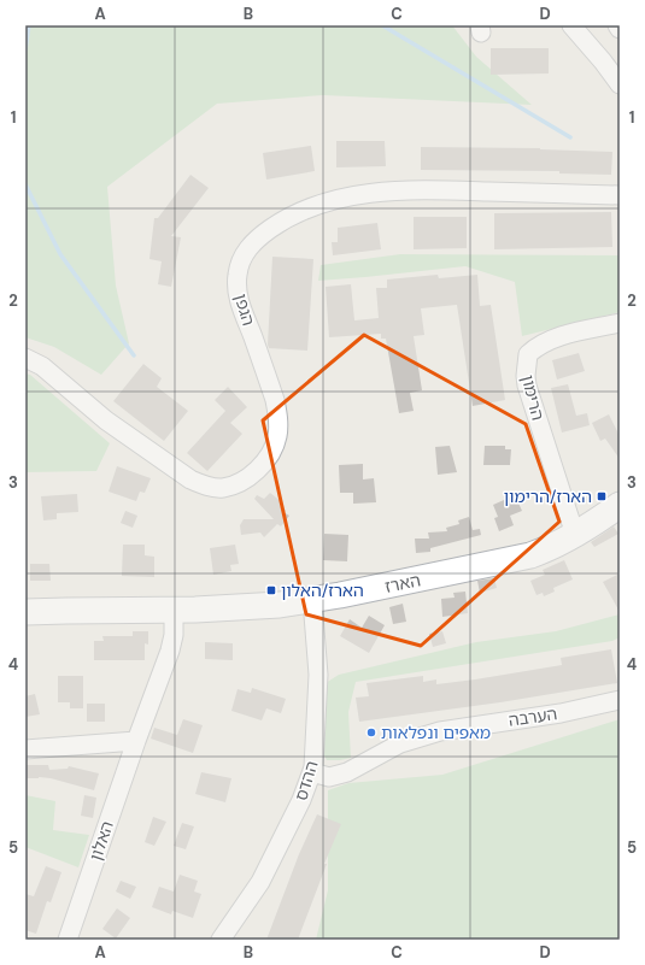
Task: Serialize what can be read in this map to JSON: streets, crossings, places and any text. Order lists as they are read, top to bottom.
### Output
{
  "streets": {
    "street": [
      "הגפן",
      "הרימון",
      "הארז",
      "הערבה",
      "ההדס",
      "האלון"
    ]
  },
  "crossings": [
    ["הרימון", "הארז"],
    ["הארז", "ההדס"],
    ["הארז", "האלון"],
    ["הערבה", "ההדס"]
  ],
  "places": {
    "transit": ["הארז/הרימון", "הארז/האלון"],
    "other": ["מאפים ונפלאות"]
  },
  "grid": {
    "columns": [
      "A",
      "B",
      "C",
      "D"
    ],
    "rows": [
      "1",
      "2",
      "3",
      "4",
      "5"
    ]
  }
}
